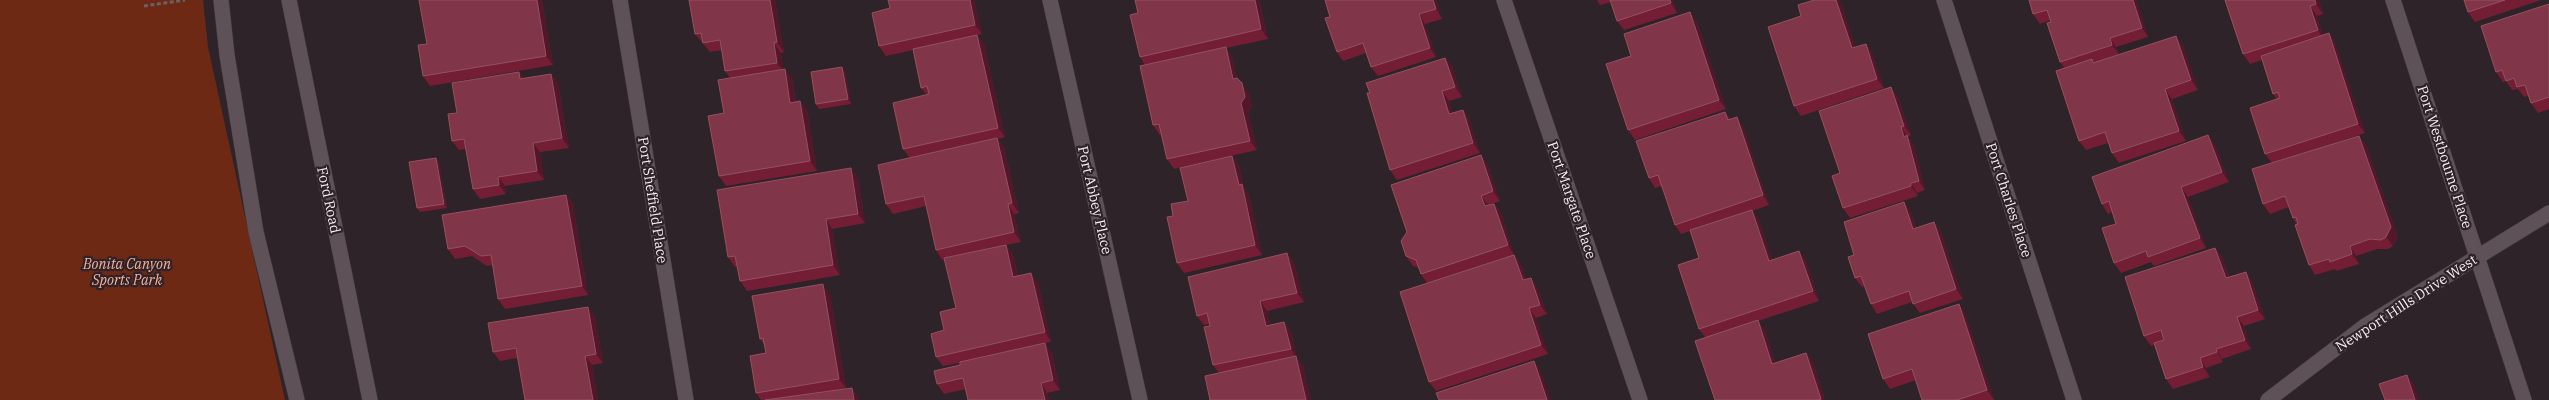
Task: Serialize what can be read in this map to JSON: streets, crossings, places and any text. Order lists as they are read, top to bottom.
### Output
{
  "streets": {
    "street": [
      "Port Westbourne Place",
      "Ford Road",
      "Port Sheffield Place",
      "Port Abbey Place",
      "Port Margate Place",
      "Port Charles Place",
      "Newport Hills Drive West"
    ]
  },
  "crossings": [
    ["Port Westbourne Place", "Newport Hills Drive West"]
  ],
  "parks": ["Bonita Canyon Sports Park"]
}
